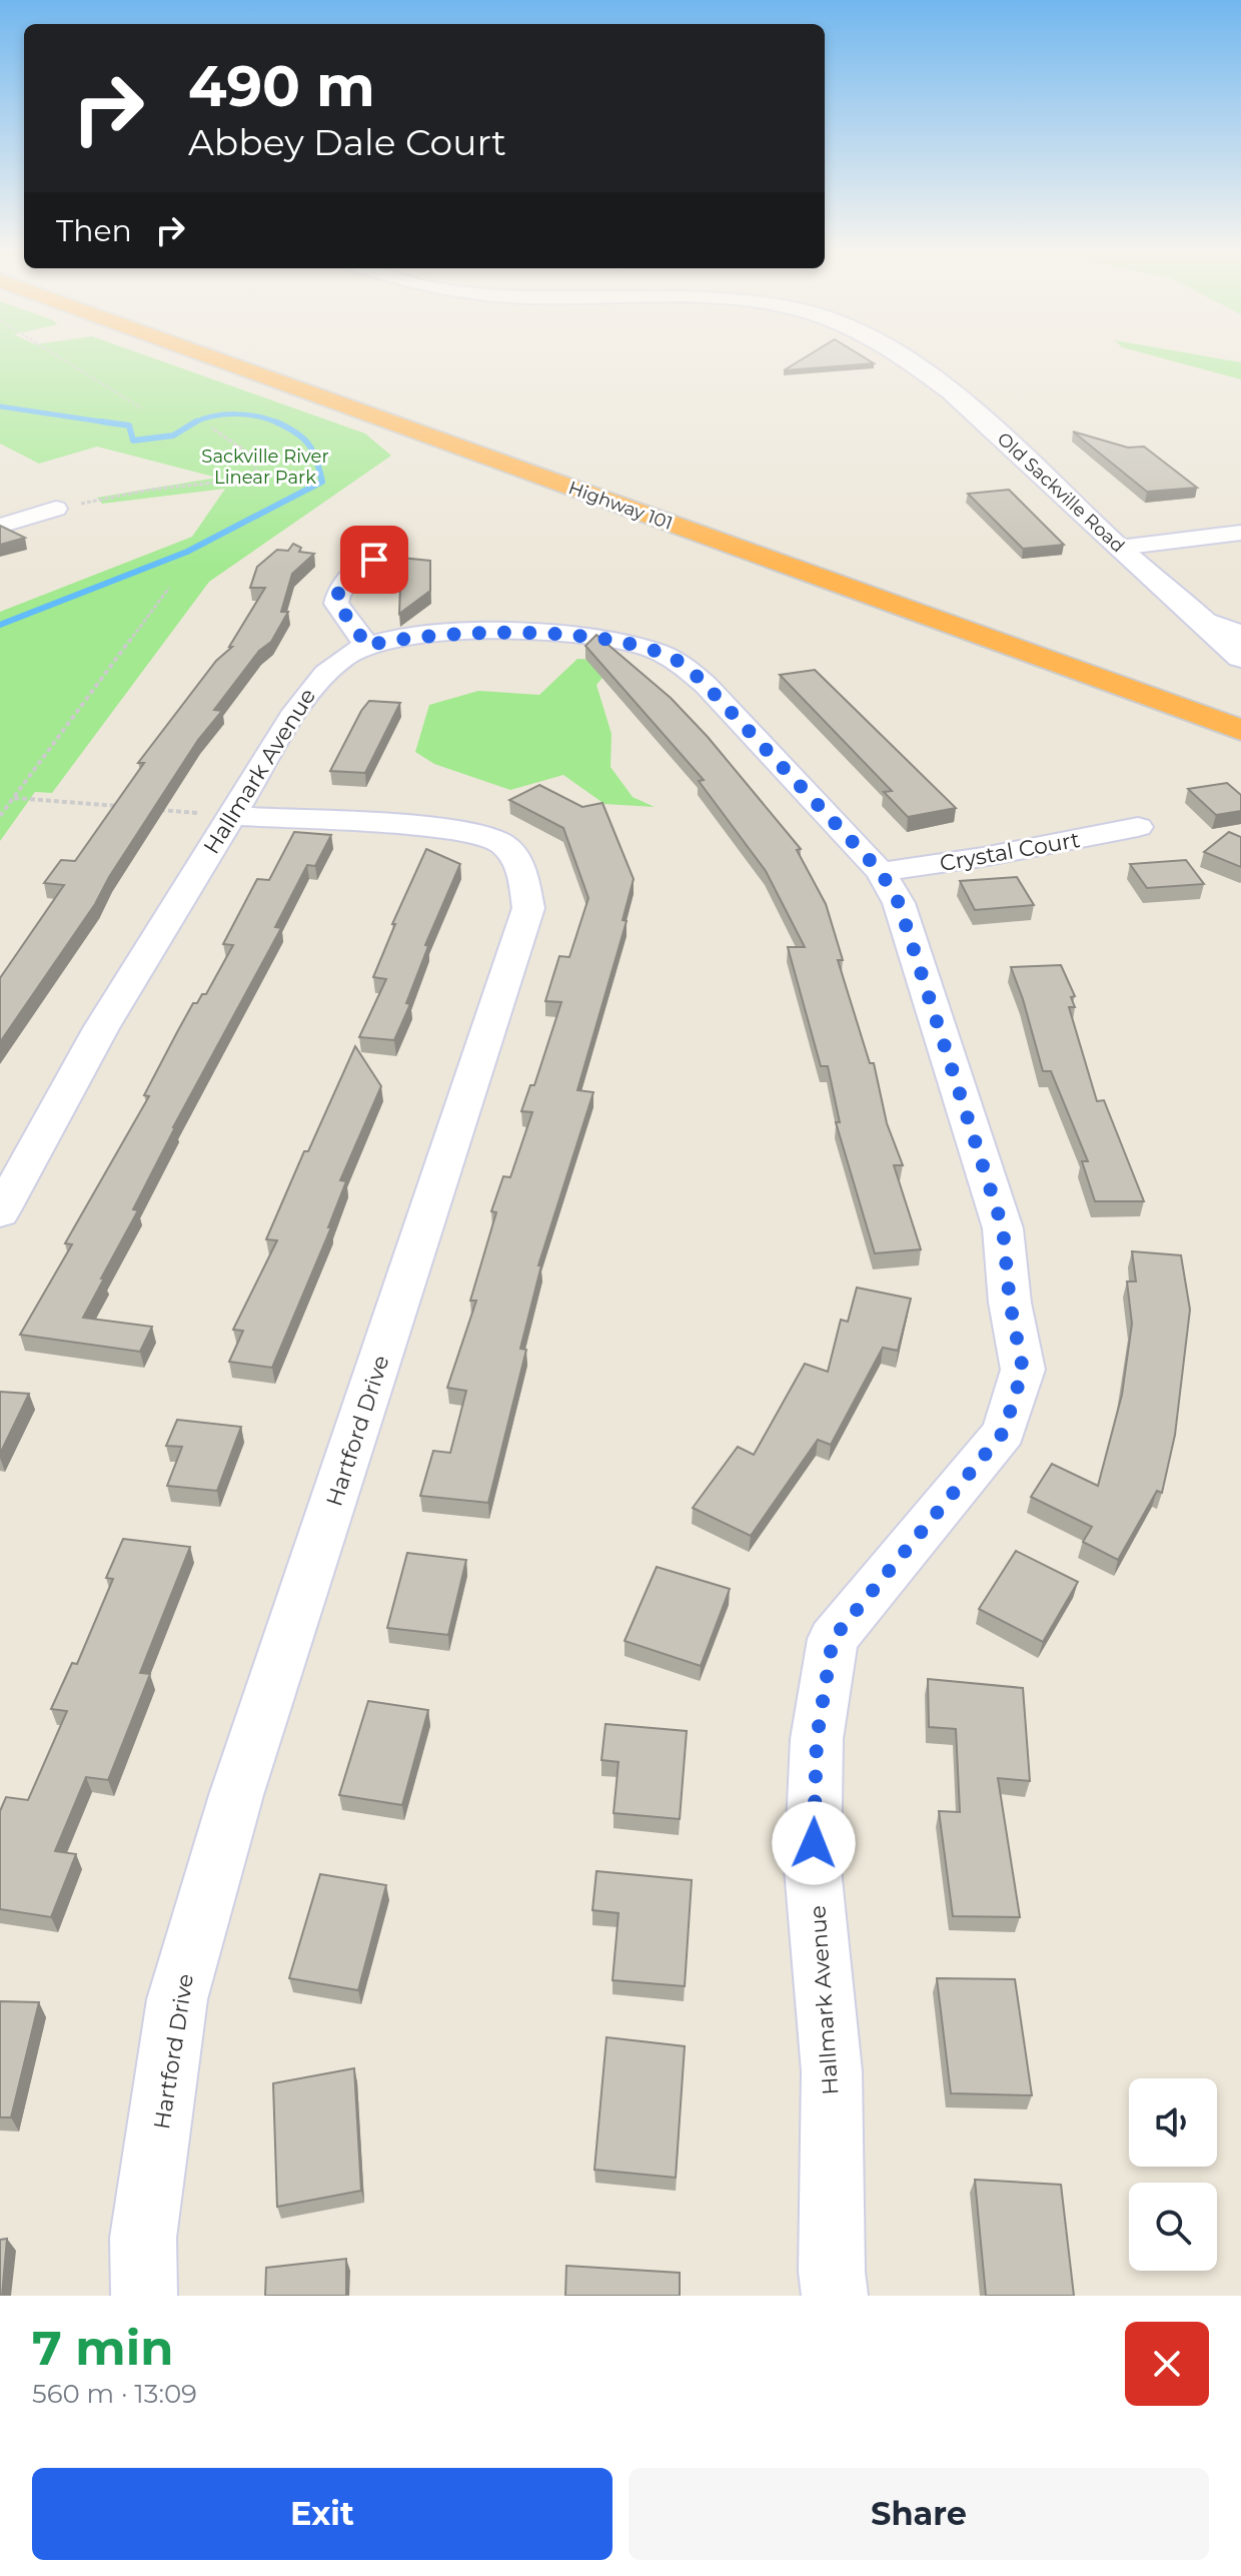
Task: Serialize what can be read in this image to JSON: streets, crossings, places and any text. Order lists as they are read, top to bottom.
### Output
{
  "streets": {
    "highway": ["Highway 101"],
    "street": [
      "Old Sackville Road",
      "Hallmark Avenue",
      "Crystal Court",
      "Hartford Drive"
    ]
  },
  "crossings": [
    ["Hallmark Avenue", "Crystal Court"],
    ["Hallmark Avenue", "Hartford Drive"]
  ],
  "parks": ["Sackville River Linear Park"],
  "page": {
    "turn": ["490 m", "Abbey Dale Court"],
    "then": "Then",
    "heading": ["7 min", "560 m · 13:09"],
    "buttons": ["Exit", "Share"]
  }
}
